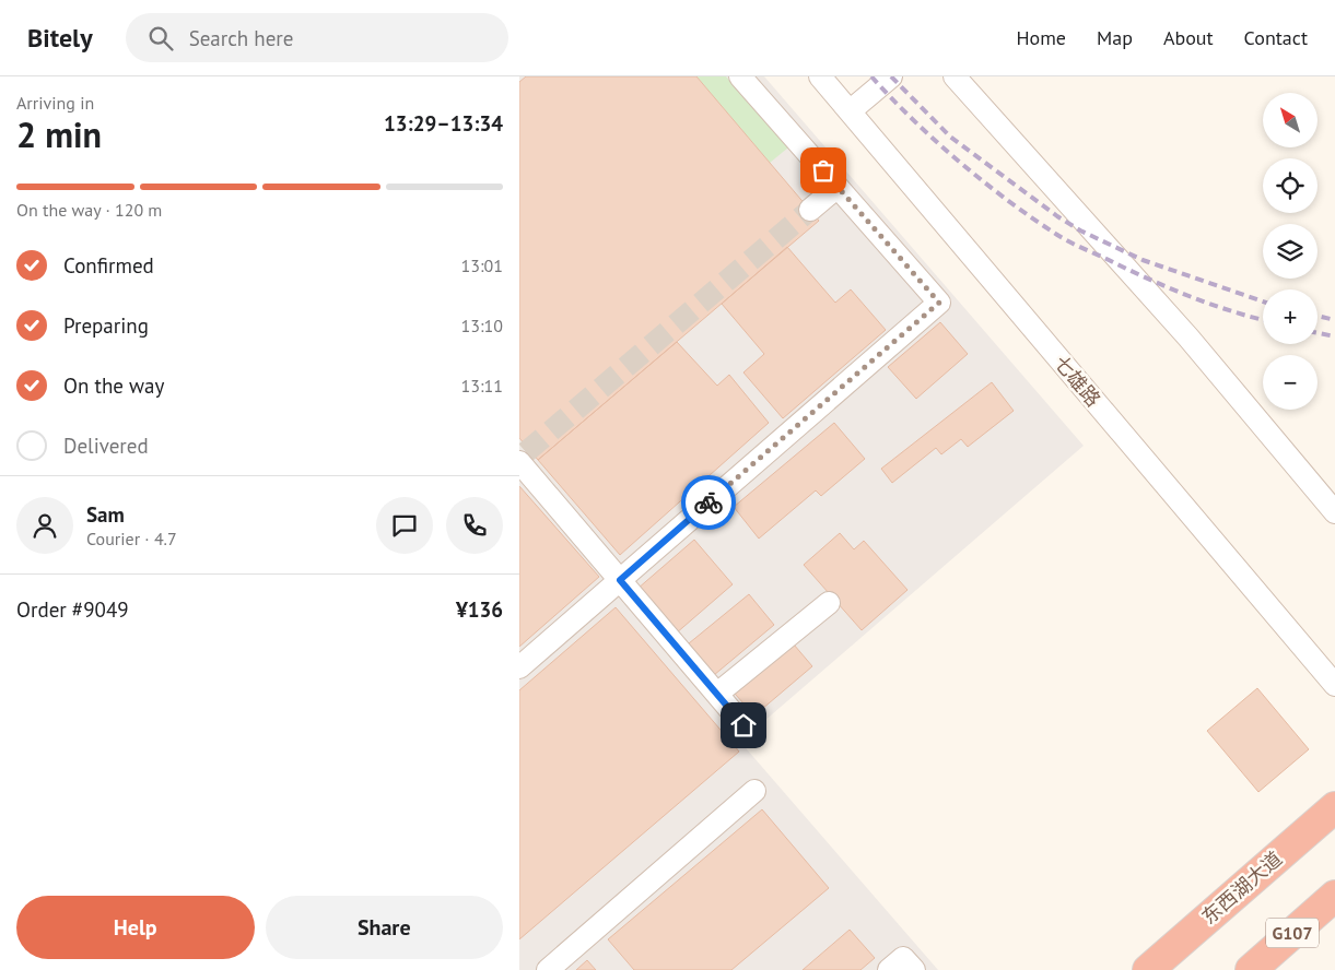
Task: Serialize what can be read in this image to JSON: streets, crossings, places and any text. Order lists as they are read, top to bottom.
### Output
{
  "streets": {
    "highway": ["东西湖大道", "G107"],
    "street": ["七雄路"]
  },
  "north": "top left",
  "page": {
    "header": "Bitely",
    "search": "Search here",
    "nav": [
      "Home",
      "Map",
      "About",
      "Contact"
    ],
    "heading": ["2 min", "Arriving in", "13:29–13:34"],
    "panel": [
      "Sam",
      "Courier · 4.7",
      "Order #9049",
      "¥136"
    ],
    "map_buttons": ["+", "−"],
    "bar": "On the way · 120 m",
    "list": [
      ["Confirmed", "13:01"],
      ["Preparing", "13:10"],
      ["On the way", "13:11"],
      "Delivered"
    ],
    "buttons": ["Help", "Share"]
  }
}
